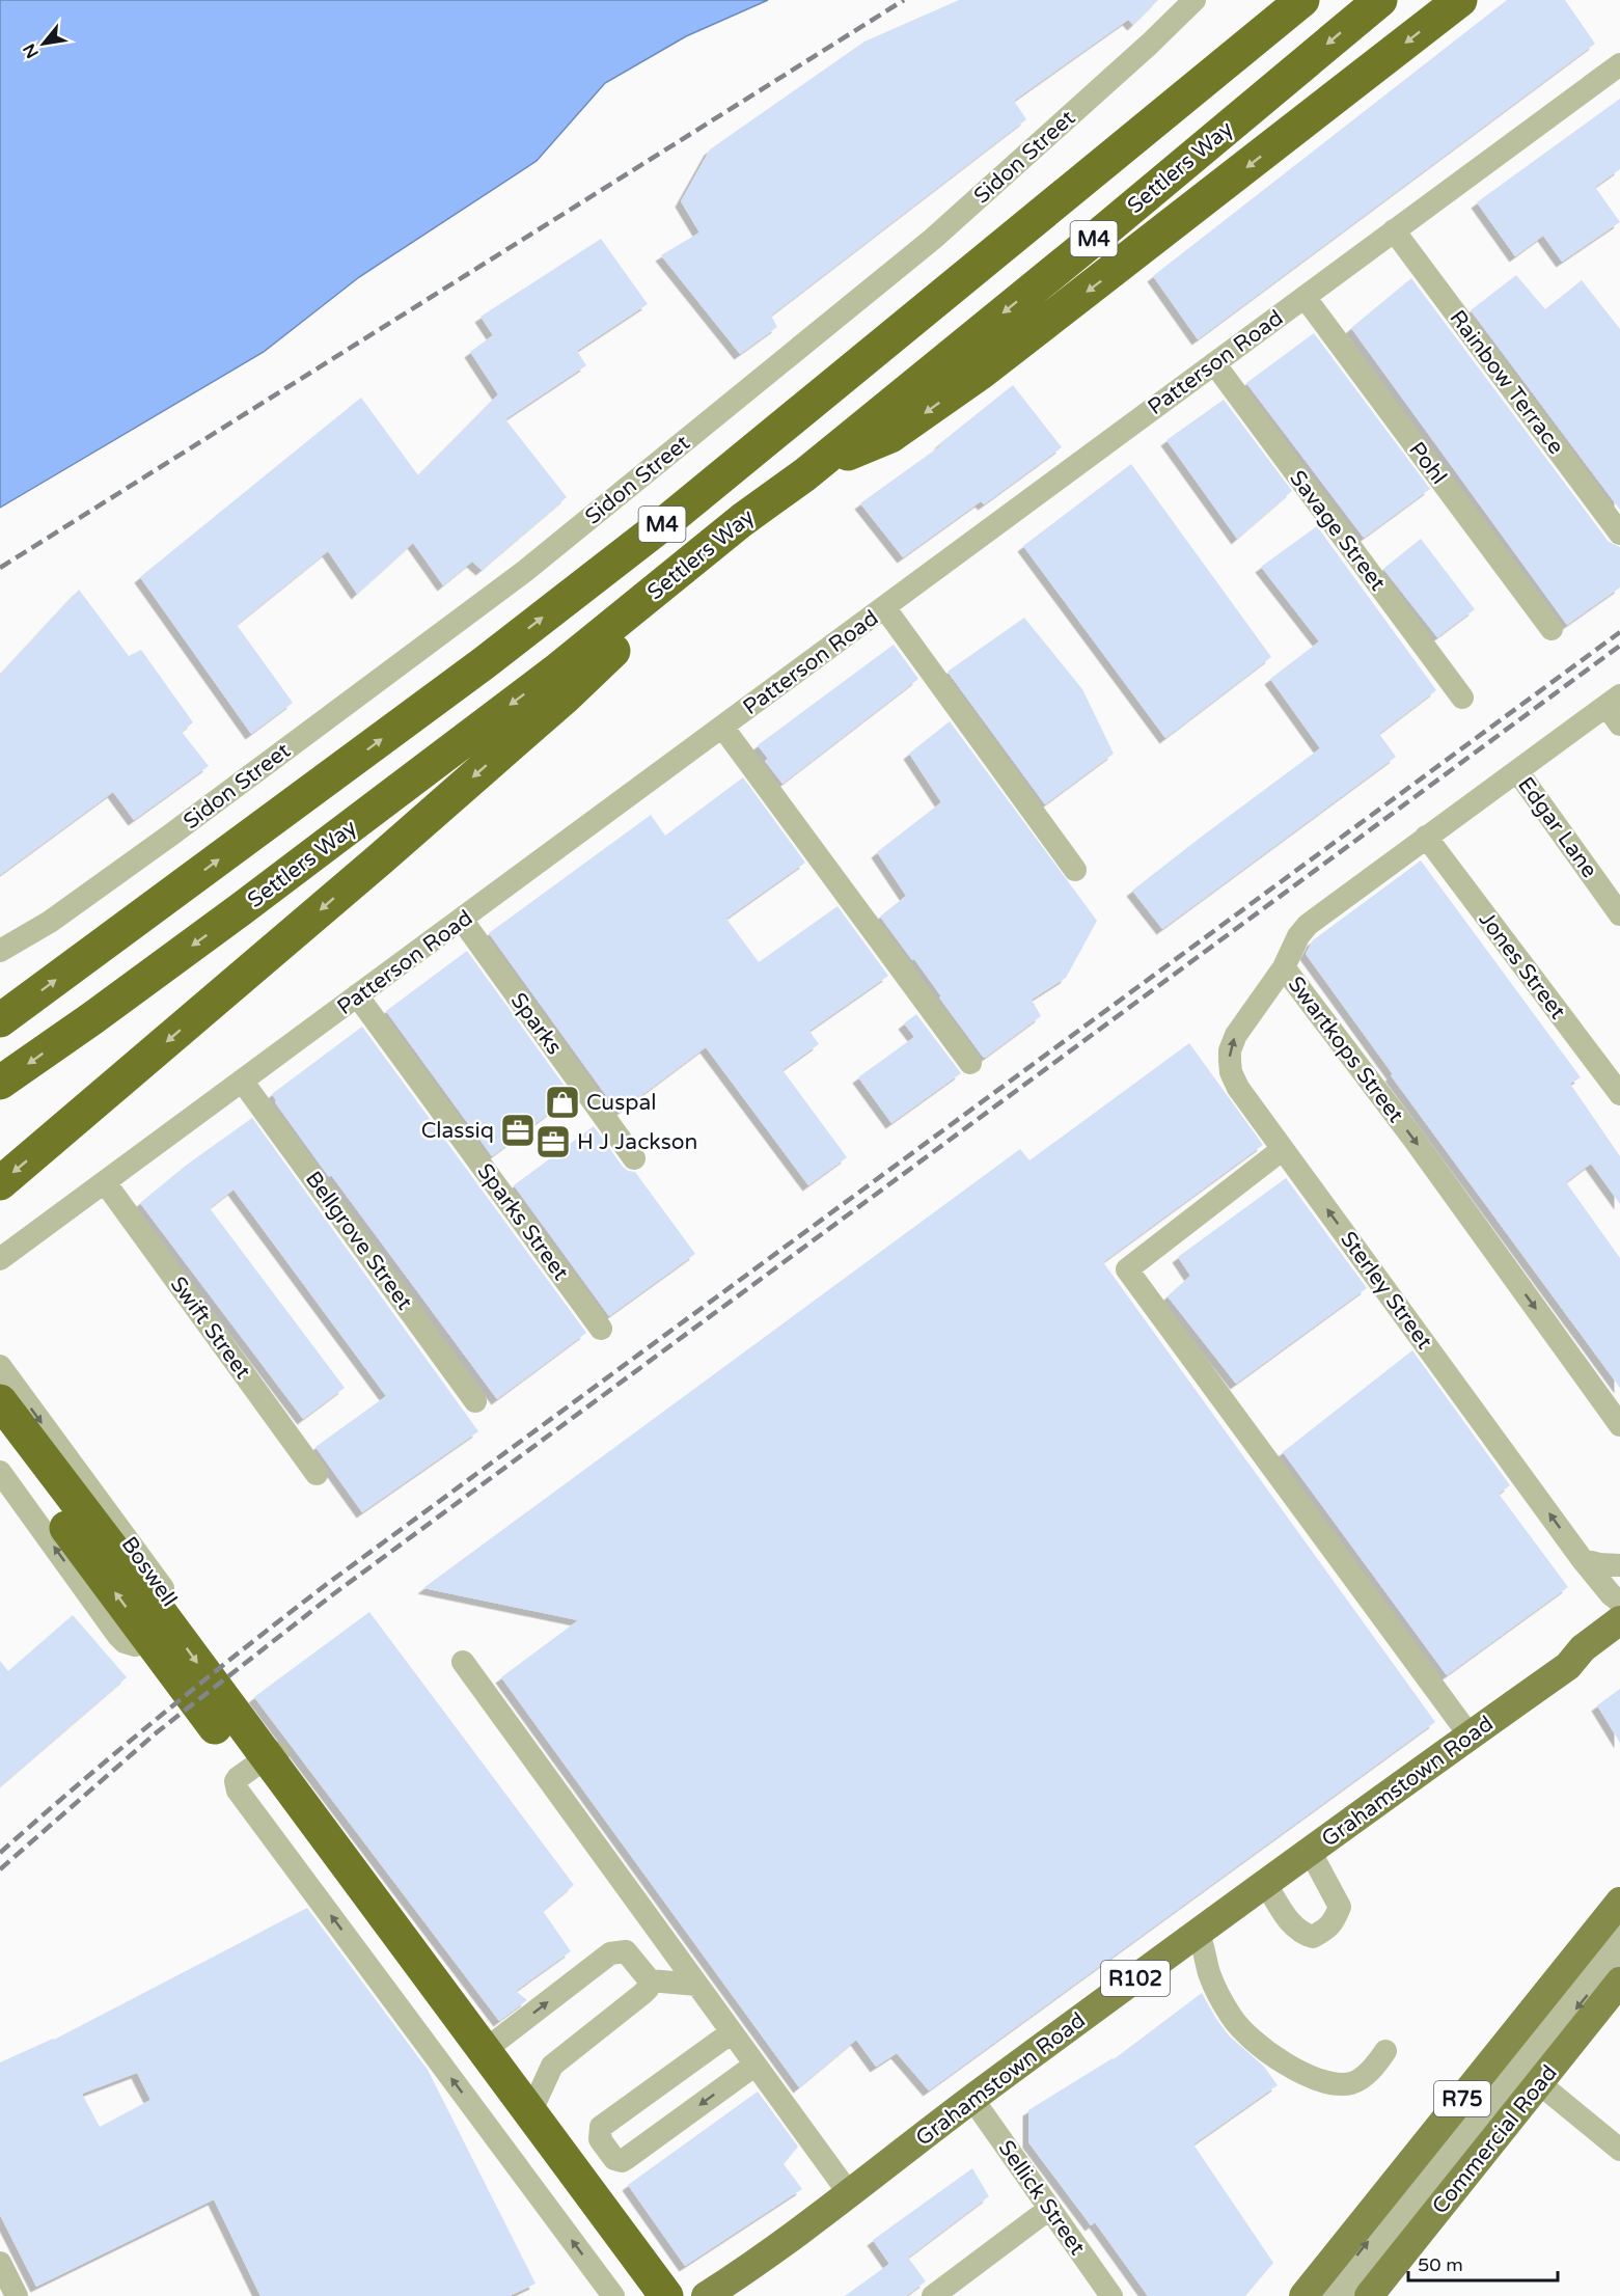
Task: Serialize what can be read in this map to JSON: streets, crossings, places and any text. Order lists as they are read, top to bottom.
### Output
{
  "streets": {
    "highway": ["Settlers Way", "M4"],
    "main road": [
      "Grahamstown Road",
      "R102",
      "R75",
      "Commercial Road"
    ],
    "street": [
      "Sidon Street",
      "Patterson Road",
      "Rainbow Terrace",
      "Pohl",
      "Savage Street",
      "Edgar Lane",
      "Jones Street",
      "Sparks",
      "Swartkops Street",
      "Sparks Street",
      "Bellgrove Street",
      "Sterley Street",
      "Swift Street",
      "Boswell",
      "Sellick Street"
    ]
  },
  "crossings": [
    ["Patterson Road", "Rainbow Terrace"],
    ["Patterson Road", "Pohl"],
    ["Patterson Road", "Savage Street"],
    ["Patterson Road", "Sparks"],
    ["Patterson Road", "Sparks Street"],
    ["Patterson Road", "Bellgrove Street"],
    ["Patterson Road", "Swift Street"],
    ["Edgar Lane", "Swartkops Street"],
    ["Jones Street", "Swartkops Street"],
    ["Swartkops Street", "Sterley Street"],
    ["Grahamstown Road", "Sellick Street"]
  ],
  "one_way": ["Swartkops Street", "Sterley Street"],
  "places": {
    "shop": ["Cuspal"],
    "office": ["Classiq", "H J Jackson"]
  },
  "scale_bar": "50 m",
  "north": "bottom left"
}
